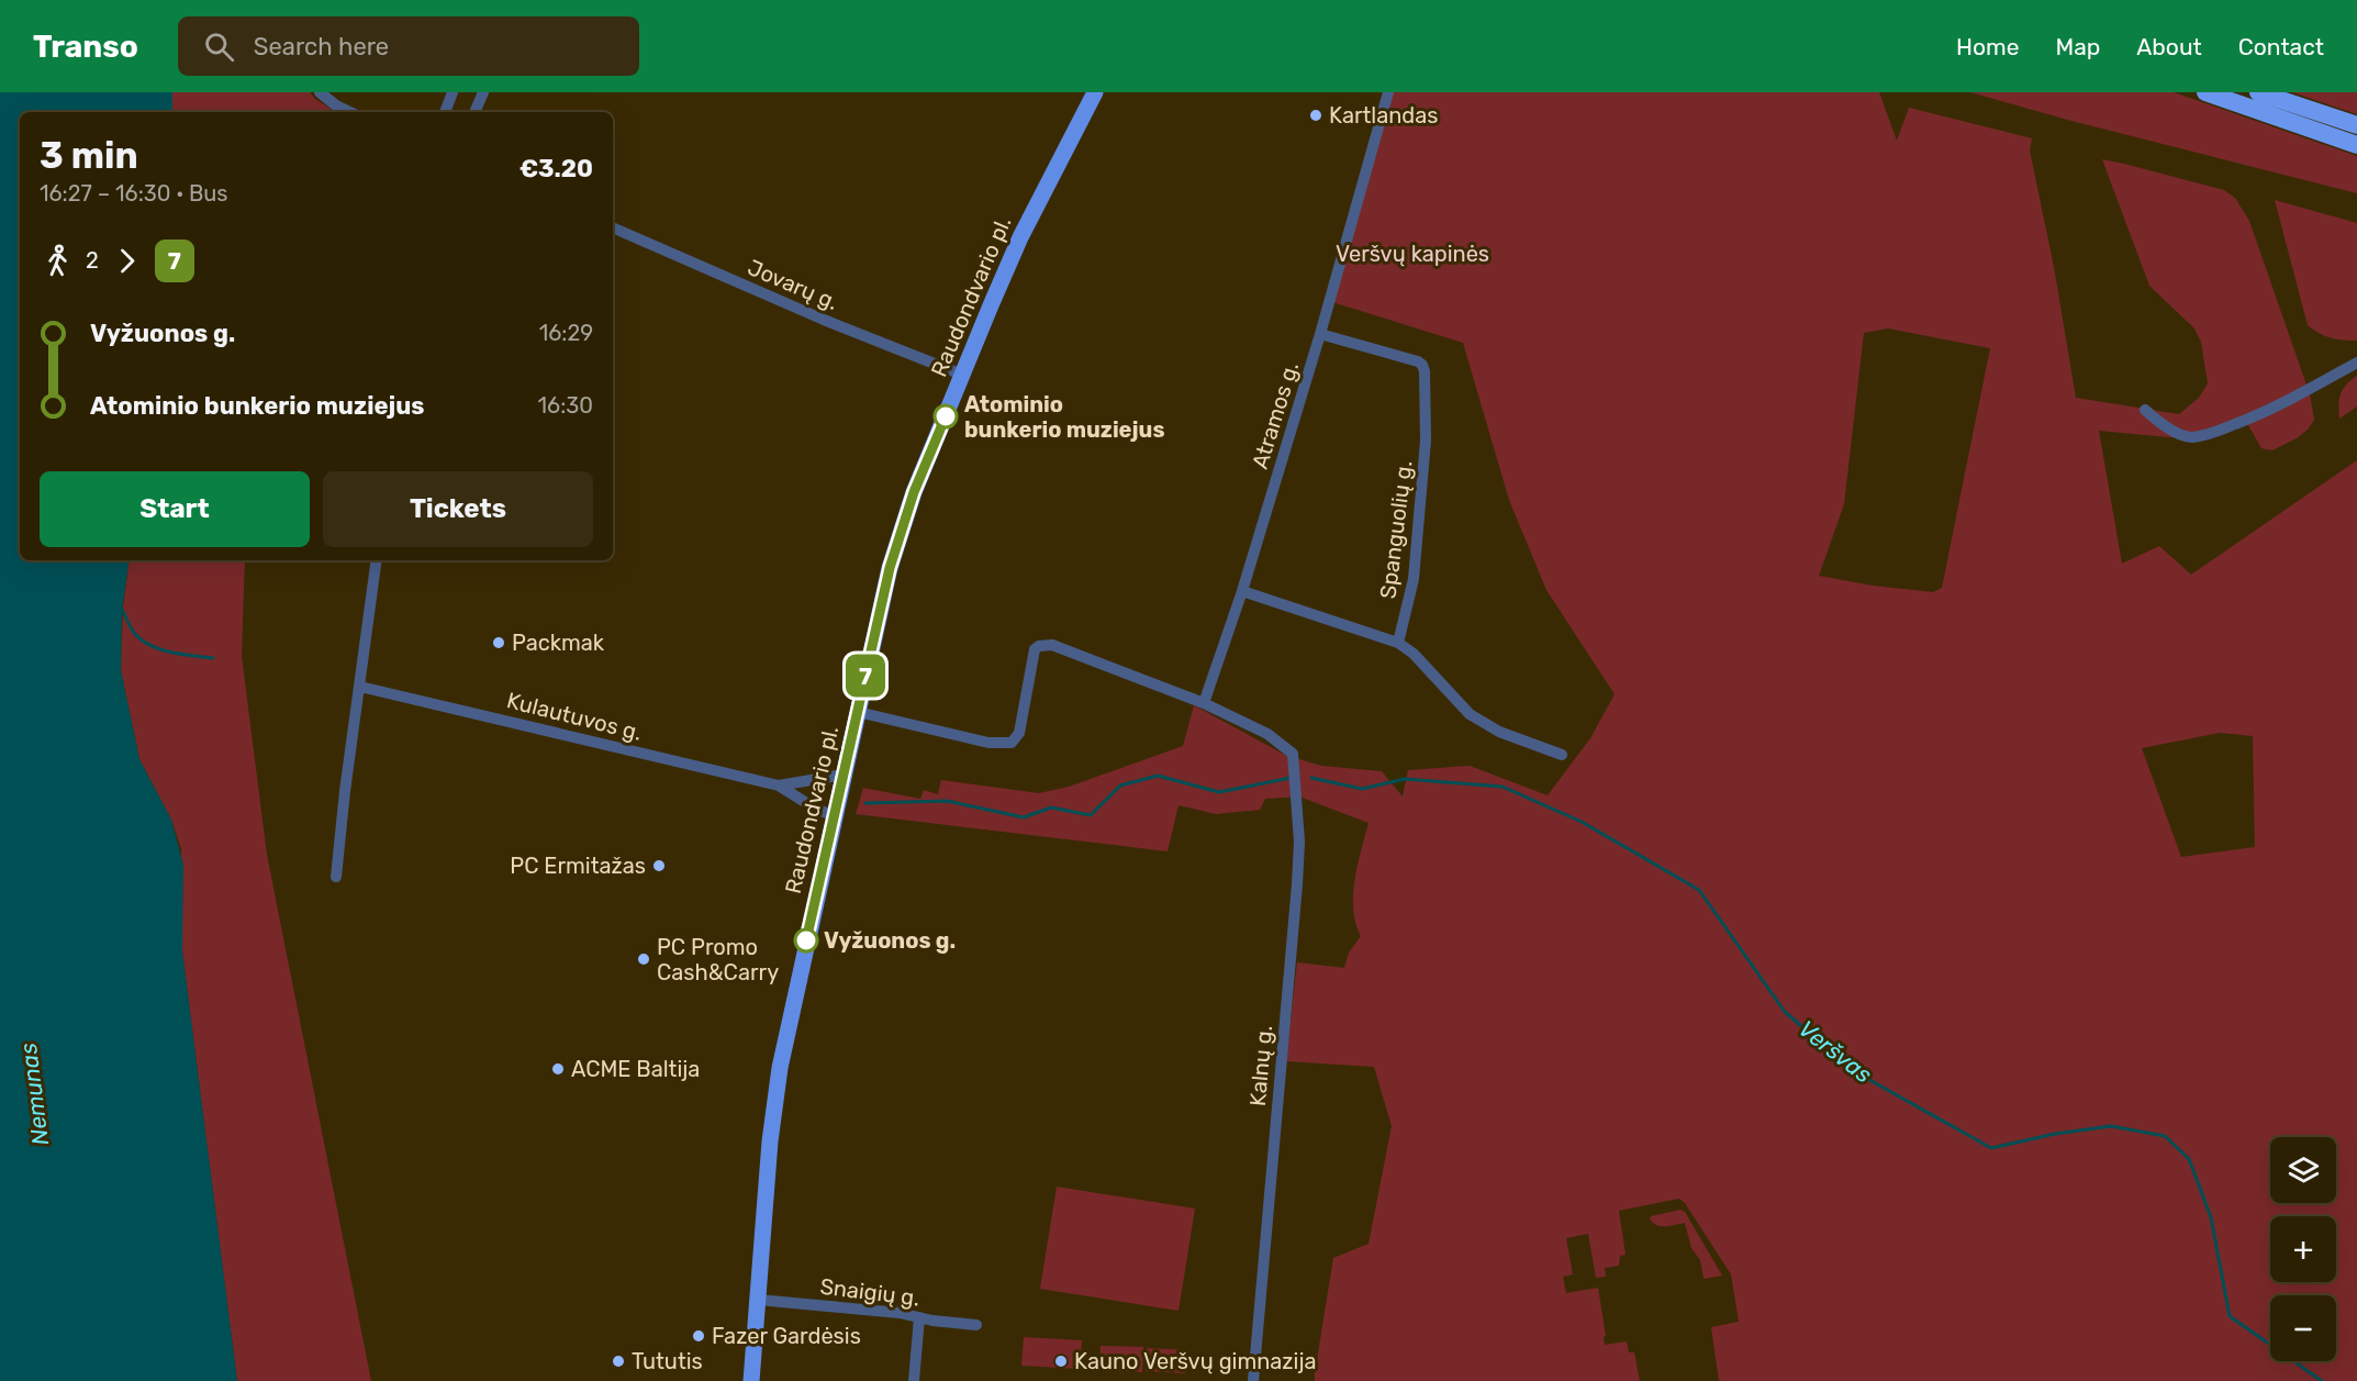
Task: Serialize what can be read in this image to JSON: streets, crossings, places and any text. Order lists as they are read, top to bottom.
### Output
{
  "streets": {
    "main road": ["Raudondvario pl."],
    "street": [
      "Jovarų g.",
      "Atramos g.",
      "Spanguolių g.",
      "Kulautuvos g.",
      "Kalnų g.",
      "Snaigių g."
    ]
  },
  "crossings": [
    ["Jovarų g.", "Raudondvario pl."],
    ["Raudondvario pl.", "Kulautuvos g."],
    ["Raudondvario pl.", "Snaigių g."],
    ["Atramos g.", "Spanguolių g."],
    ["Atramos g.", "Kalnų g."]
  ],
  "water": ["Veršvas", "Nemunas"],
  "parks": ["Veršvų kapinės"],
  "places": [
    "Kartlandas",
    "Atominio bunkerio muziejus",
    "Packmak",
    "PC Ermitažas",
    "Vyžuonos g.",
    "PC Promo Cash&Carry",
    "ACME Baltija",
    "Fazer Gardėsis",
    "Tututis",
    "Kauno Veršvų gimnazija"
  ],
  "lines": ["bus line 7"],
  "page": {
    "header": "Transo",
    "search": "Search here",
    "nav": [
      "Home",
      "Map",
      "About",
      "Contact"
    ],
    "on_map": "7",
    "heading": ["3 min", "16:27 – 16:30 · Bus", "€3.20"],
    "legs": ["2", "7"],
    "list": [
      {
        "name": "Vyžuonos g.",
        "value": "16:29"
      },
      {
        "name": "Atominio bunkerio muziejus",
        "value": "16:30"
      }
    ],
    "buttons": ["Start", "Tickets"],
    "map_buttons": ["+", "−"]
  }
}
